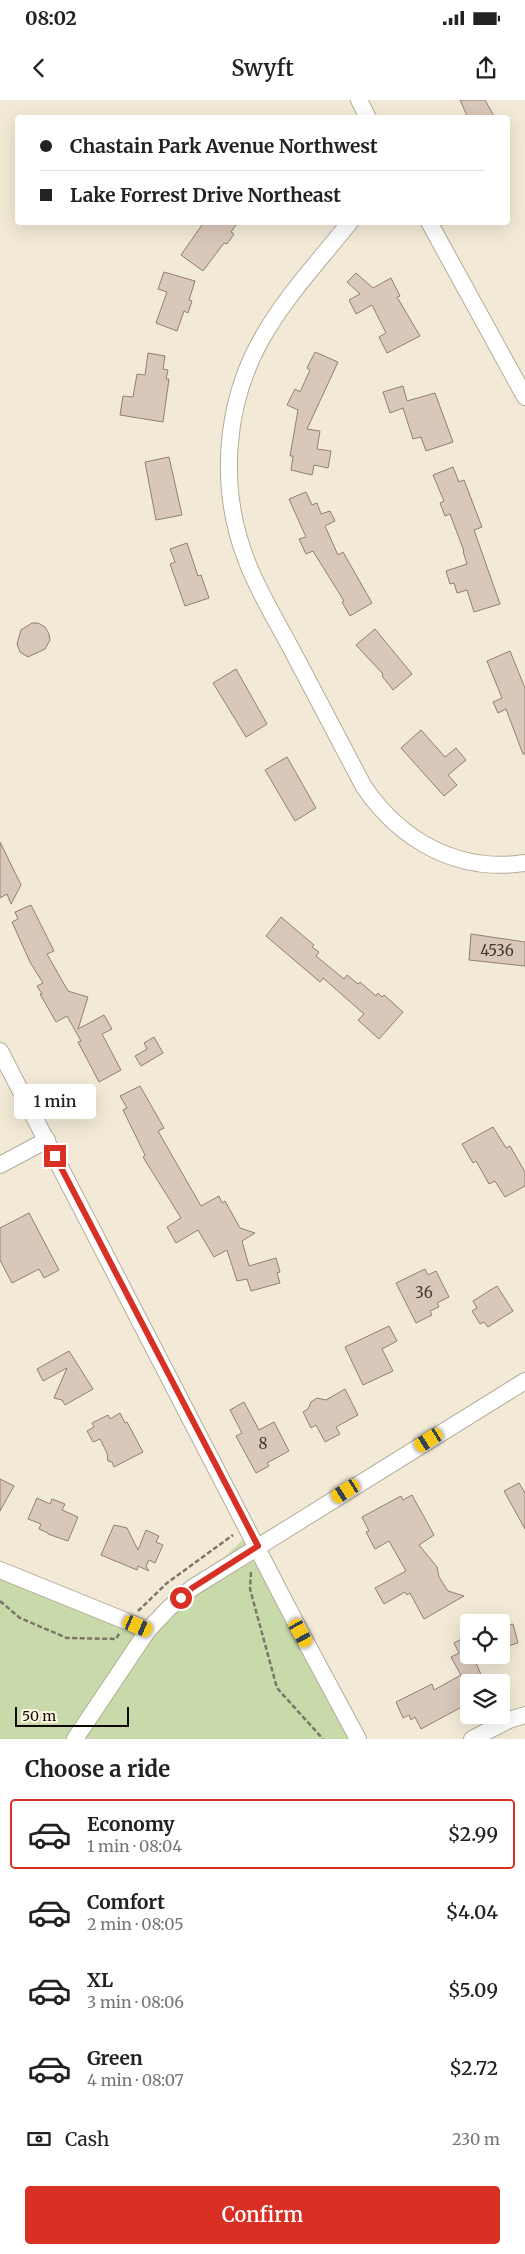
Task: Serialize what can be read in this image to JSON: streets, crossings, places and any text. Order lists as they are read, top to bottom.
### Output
{
  "house_numbers": ["4536", "36", "8"],
  "scale_bar": "50 m",
  "page": {
    "status": "08:02",
    "header": "Swyft",
    "banner": ["Chastain Park Avenue Northwest", "Lake Forrest Drive Northeast"],
    "bubble": "1 min",
    "scale": "50 m",
    "heading": "Choose a ride",
    "list": [
      {
        "name": "Economy",
        "note": "1 min · 08:04",
        "value": "$2.99"
      },
      {
        "name": "Comfort",
        "note": "2 min · 08:05",
        "value": "$4.04"
      },
      {
        "name": "XL",
        "note": "3 min · 08:06",
        "value": "$5.09"
      },
      {
        "name": "Green",
        "note": "4 min · 08:07",
        "value": "$2.72"
      }
    ],
    "pay": ["Cash", "230 m"],
    "buttons": "Confirm"
  }
}
